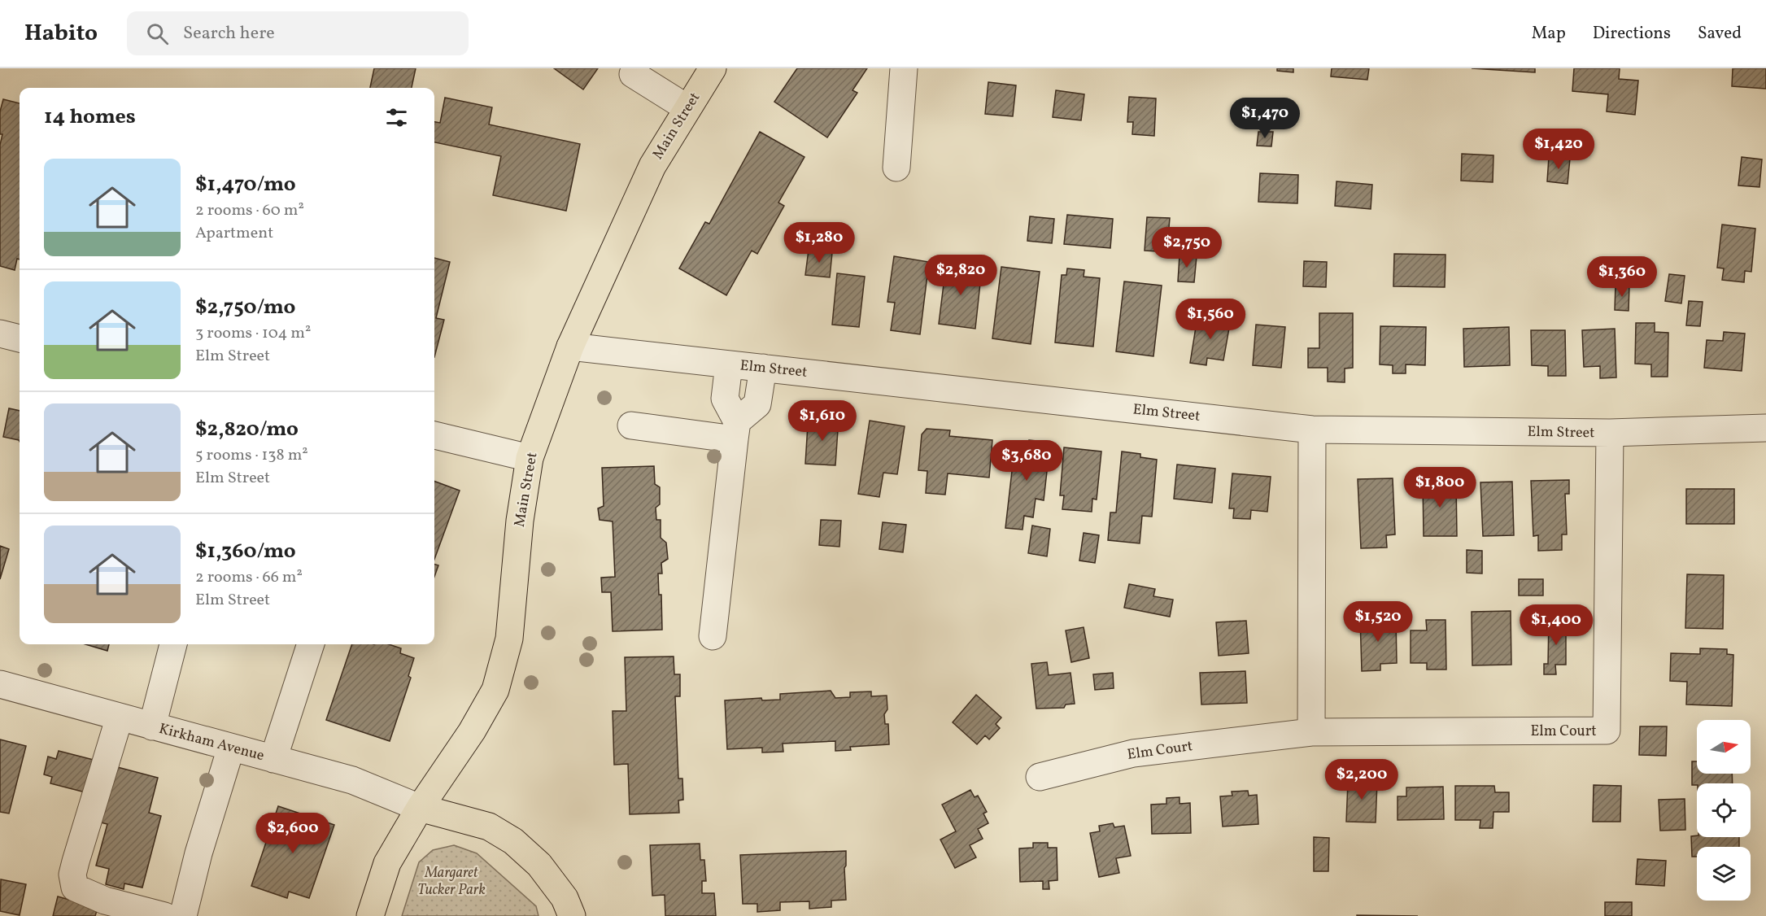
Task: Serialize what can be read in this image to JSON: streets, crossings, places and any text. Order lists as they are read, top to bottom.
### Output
{
  "streets": {
    "main road": ["Main Street"],
    "street": ["Elm Street", "Elm Court", "Kirkham Avenue"]
  },
  "crossings": [
    ["Main Street", "Elm Street"],
    ["Main Street", "Kirkham Avenue"],
    ["Elm Street", "Elm Court"]
  ],
  "parks": ["Margaret Tucker Park"],
  "north": "right",
  "page": {
    "header": "Habito",
    "search": "Search here",
    "nav": ["Map", "Directions", "Saved"],
    "heading": "14 homes",
    "price": [
      "$1,470",
      "$1,420",
      "$1,280",
      "$2,750",
      "$2,820",
      "$1,360",
      "$1,560",
      "$1,610",
      "$3,680",
      "$1,800",
      "$1,520",
      "$1,400",
      "$2,200",
      "$2,600"
    ],
    "list": [
      {
        "name": "$1,470/mo",
        "note": "2 rooms · 60 m² · Apartment"
      },
      {
        "name": "$2,750/mo",
        "note": "3 rooms · 104 m² · Elm Street"
      },
      {
        "name": "$2,820/mo",
        "note": "5 rooms · 138 m² · Elm Street"
      },
      {
        "name": "$1,360/mo",
        "note": "2 rooms · 66 m² · Elm Street"
      }
    ]
  }
}
